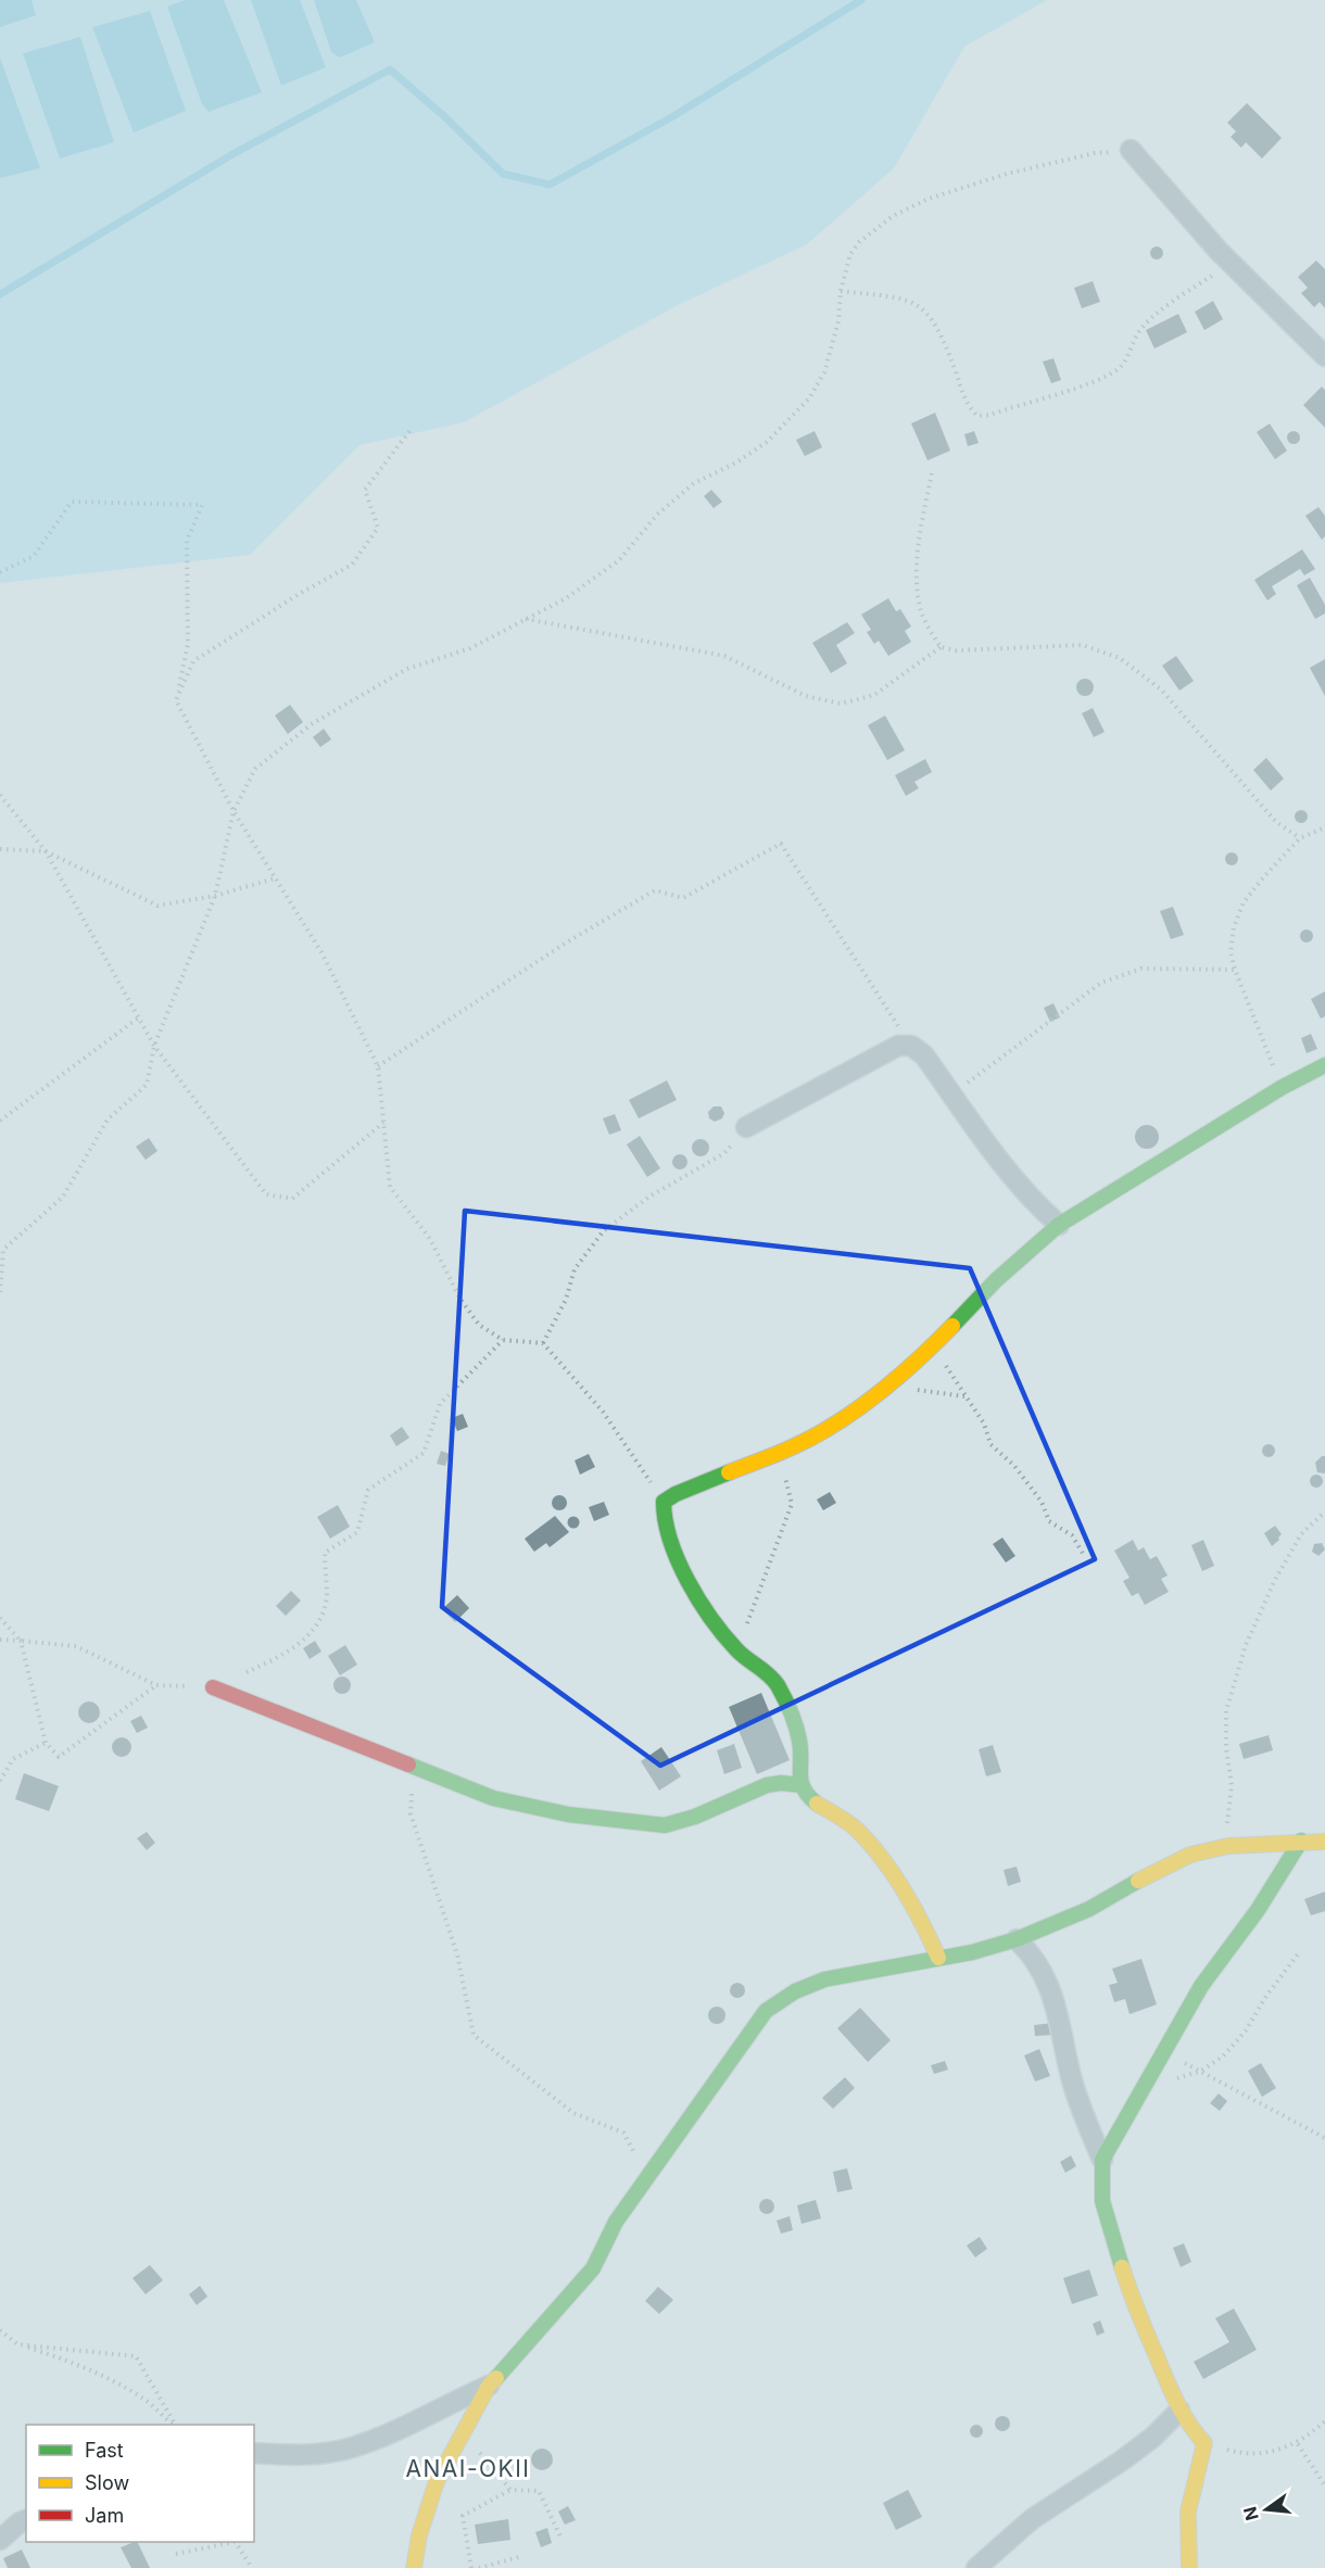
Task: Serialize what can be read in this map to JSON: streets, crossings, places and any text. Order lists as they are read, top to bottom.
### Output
{
  "districts": ["ANAI-OKII"],
  "legend": ["Fast", "Slow", "Jam"],
  "north": "left"
}
